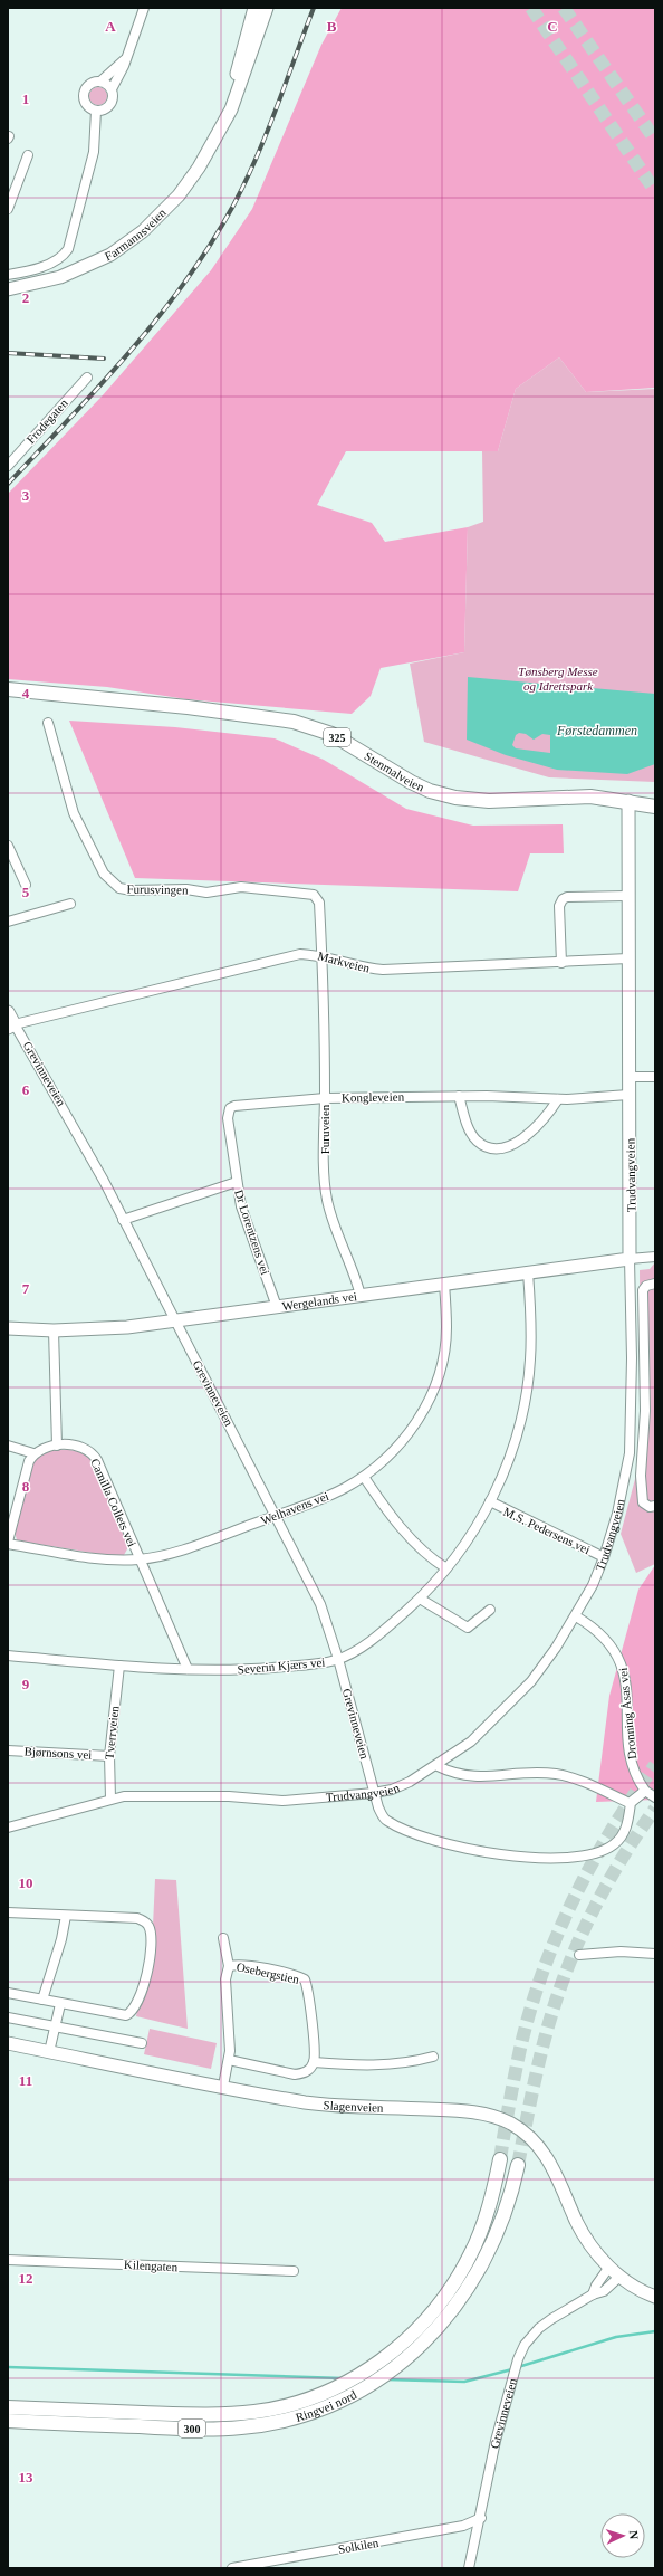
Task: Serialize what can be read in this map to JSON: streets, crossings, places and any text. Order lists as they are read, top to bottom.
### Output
{
  "streets": {
    "main road": [
      "Farmannsveien",
      "325",
      "Stenmalveien",
      "Grevinneveien",
      "Trudvangveien",
      "Wergelands vei",
      "Slagenveien",
      "Ringvei nord",
      "300"
    ],
    "street": [
      "Frodegaten",
      "Furusvingen",
      "Markveien",
      "Kongleveien",
      "Furuveien",
      "Dr Lorentzens vei",
      "Camilla Collets vei",
      "Welhavens vei",
      "M.S. Pedersens vei",
      "Severin Kjærs vei",
      "Dronning Åsas vei",
      "Tverrveien",
      "Bjørnsons vei",
      "Osebergstien",
      "Kilengaten",
      "Solkilen"
    ]
  },
  "crossings": [
    ["Stenmalveien", "Trudvangveien"],
    ["Furusvingen", "Markveien"],
    ["Furusvingen", "Furuveien"],
    ["Markveien", "Grevinneveien"],
    ["Markveien", "Furuveien"],
    ["Markveien", "Trudvangveien"],
    ["Grevinneveien", "Trudvangveien"],
    ["Grevinneveien", "Wergelands vei"],
    ["Grevinneveien", "Welhavens vei"],
    ["Grevinneveien", "Severin Kjærs vei"],
    ["Grevinneveien", "Slagenveien"],
    ["Grevinneveien", "Solkilen"],
    ["Kongleveien", "Furuveien"],
    ["Kongleveien", "Trudvangveien"],
    ["Kongleveien", "Dr Lorentzens vei"],
    ["Furuveien", "Wergelands vei"],
    ["Trudvangveien", "Wergelands vei"],
    ["Trudvangveien", "M.S. Pedersens vei"],
    ["Trudvangveien", "Dronning Åsas vei"],
    ["Trudvangveien", "Tverrveien"],
    ["Dr Lorentzens vei", "Wergelands vei"],
    ["Wergelands vei", "Welhavens vei"],
    ["Wergelands vei", "Severin Kjærs vei"],
    ["Camilla Collets vei", "Welhavens vei"],
    ["Camilla Collets vei", "Severin Kjærs vei"],
    ["M.S. Pedersens vei", "Severin Kjærs vei"],
    ["Severin Kjærs vei", "Tverrveien"],
    ["Tverrveien", "Bjørnsons vei"],
    ["Osebergstien", "Slagenveien"]
  ],
  "water": ["Førstedammen"],
  "parks": ["Tønsberg Messe og Idrettspark"],
  "north": "right",
  "grid": {
    "columns": ["A", "B", "C"],
    "rows": [
      "1",
      "2",
      "3",
      "4",
      "5",
      "6",
      "7",
      "8",
      "9",
      "10",
      "11",
      "12",
      "13"
    ]
  }
}
